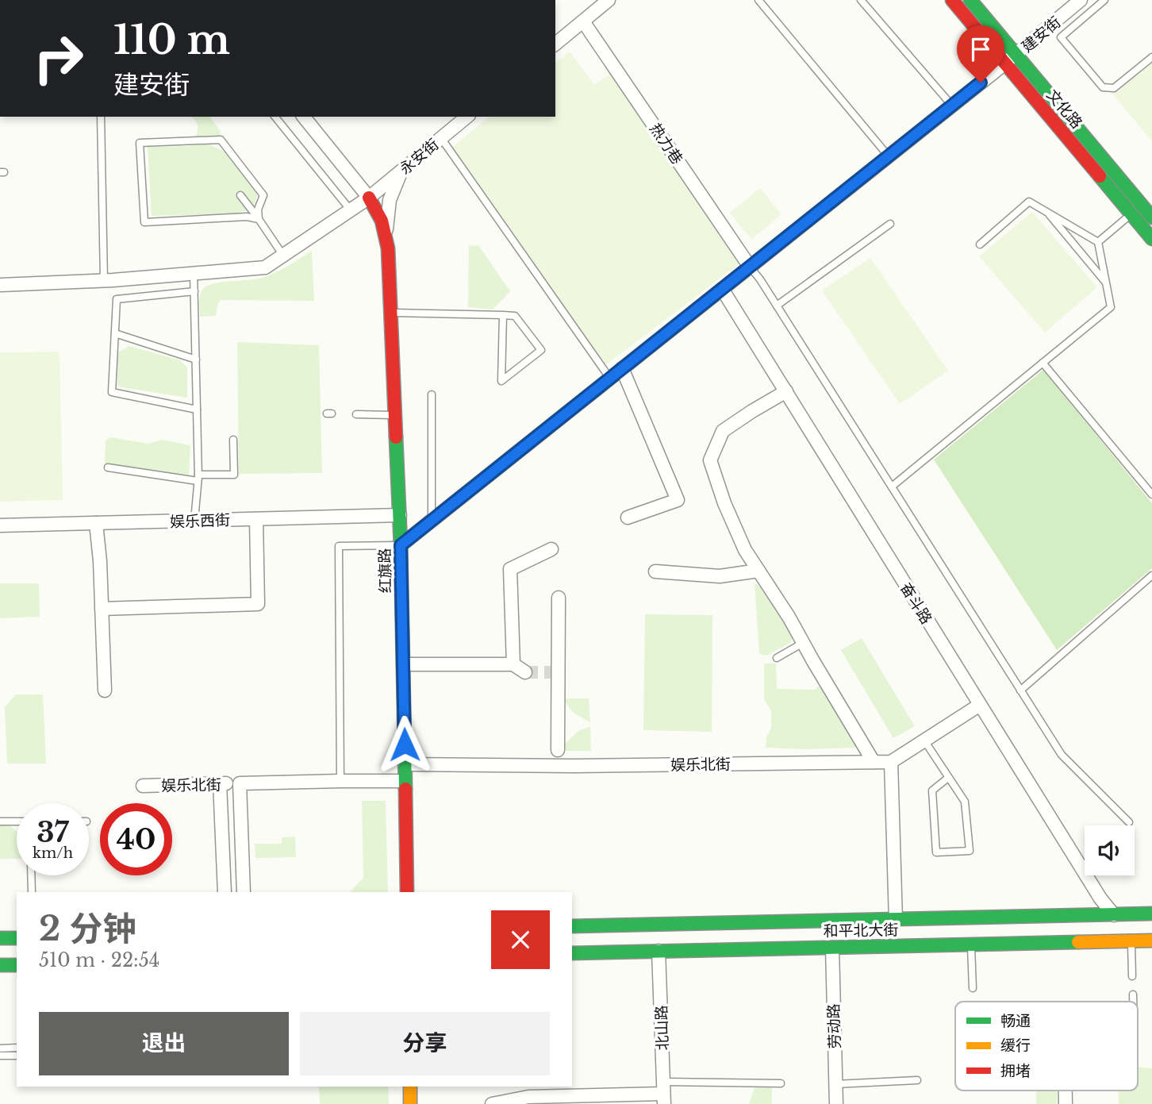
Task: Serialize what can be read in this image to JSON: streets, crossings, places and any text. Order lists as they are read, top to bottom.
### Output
{
  "streets": {
    "main road": ["文化路", "红旗路", "和平北大街"],
    "street": [
      "建安街",
      "热力巷",
      "永安街",
      "娱乐西街",
      "奋斗路",
      "娱乐北街",
      "劳动路",
      "北山路"
    ]
  },
  "crossings": [
    ["建安街", "文化路"],
    ["建安街", "热力巷"],
    ["建安街", "红旗路"],
    ["建安街", "奋斗路"],
    ["永安街", "红旗路"],
    ["娱乐西街", "红旗路"],
    ["红旗路", "娱乐北街"],
    ["奋斗路", "和平北大街"],
    ["和平北大街", "劳动路"],
    ["和平北大街", "北山路"]
  ],
  "legend": ["畅通", "缓行", "拥堵"],
  "page": {
    "turn": ["110 m", "建安街"],
    "speed": "37 km/h",
    "limit": "40",
    "heading": ["2 分钟", "510 m · 22:54"],
    "buttons": ["退出", "分享"]
  }
}
